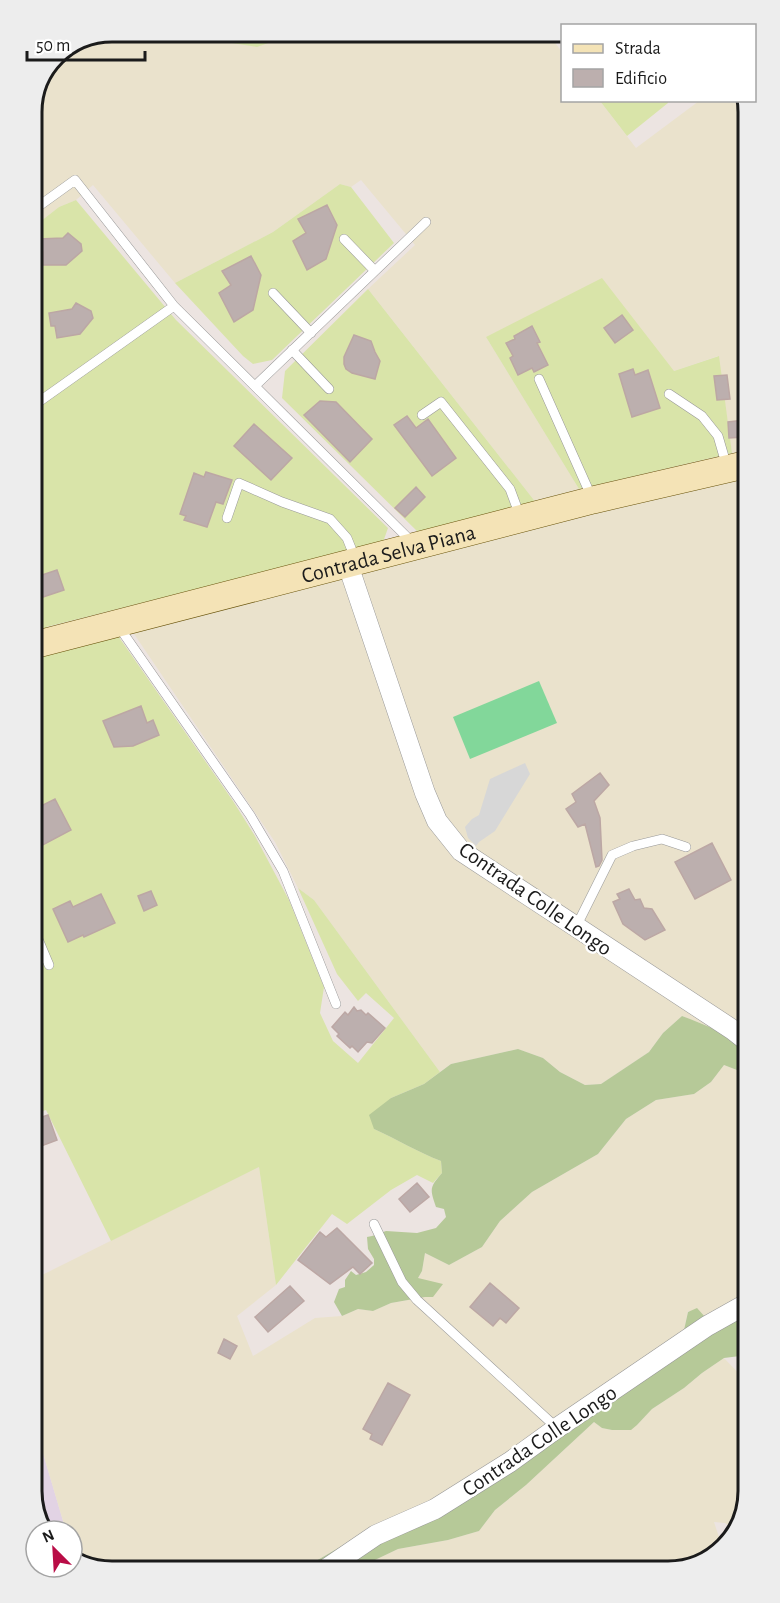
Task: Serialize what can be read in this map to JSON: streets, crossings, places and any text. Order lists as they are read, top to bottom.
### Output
{
  "streets": {
    "street": ["Contrada Selva Piana", "Contrada Colle Longo"]
  },
  "crossings": [
    ["Contrada Selva Piana", "Contrada Colle Longo"]
  ],
  "legend": ["Strada", "Edificio"],
  "scale_bar": "50 m",
  "north": "top left"
}
